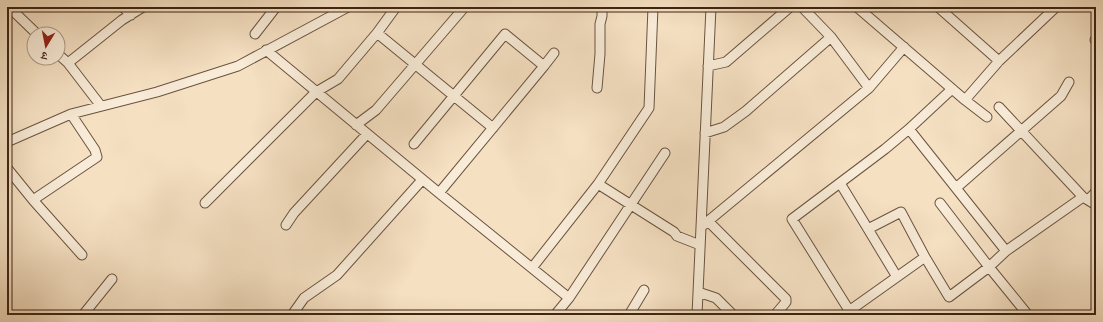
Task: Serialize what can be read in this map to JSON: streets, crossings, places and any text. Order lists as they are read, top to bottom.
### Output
{
  "north": "bottom"
}
